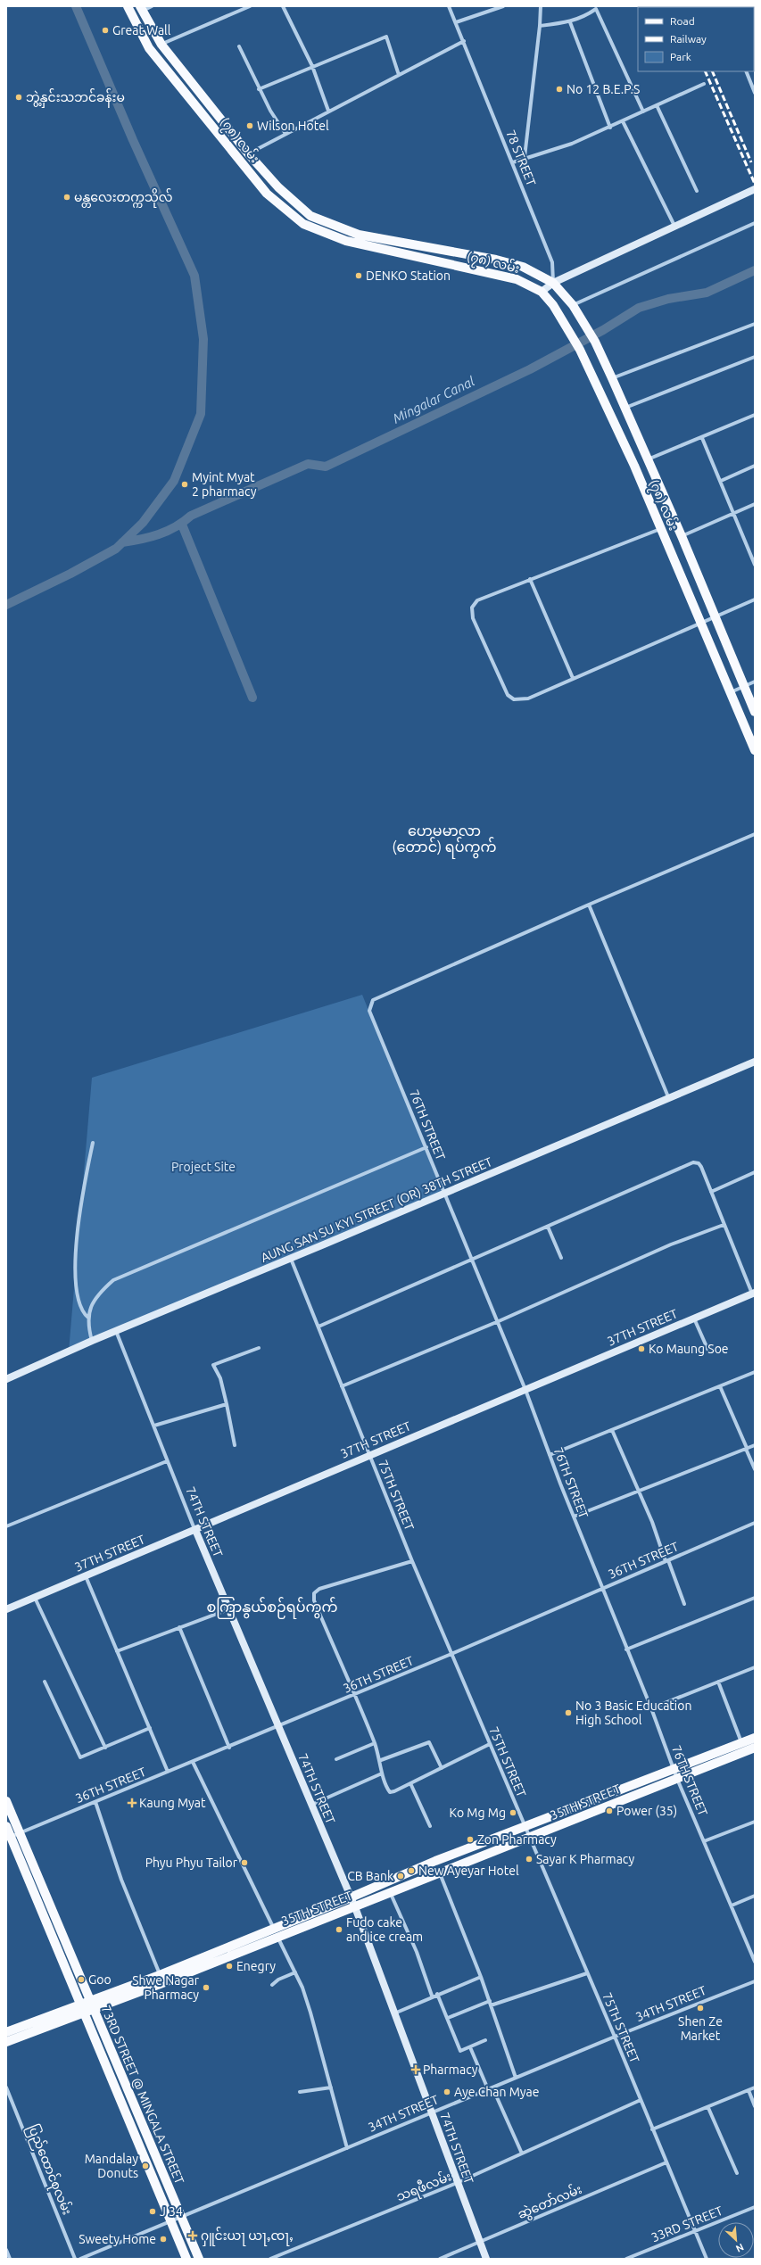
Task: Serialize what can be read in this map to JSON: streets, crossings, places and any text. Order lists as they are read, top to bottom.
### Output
{
  "streets": {
    "main road": ["(၇၈) လမ်း", "35TH STREET", "73RD STREET @ MINGALA STREET"],
    "street": [
      "78 STREET",
      "76TH STREET",
      "AUNG SAN SU KYI STREET (OR) 38TH STREET",
      "37TH STREET",
      "75TH STREET",
      "74TH STREET",
      "36TH STREET",
      "34TH STREET",
      "ပြည်ထောင်စုလမ်း",
      "သရဖီလမ်း",
      "ဆွဲတော်လမ်း",
      "33RD STREET"
    ]
  },
  "crossings": [
    ["(၇၈) လမ်း", "78 STREET"],
    ["76TH STREET", "AUNG SAN SU KYI STREET (OR) 38TH STREET"],
    ["76TH STREET", "37TH STREET"],
    ["76TH STREET", "36TH STREET"],
    ["76TH STREET", "35TH STREET"],
    ["AUNG SAN SU KYI STREET (OR) 38TH STREET", "75TH STREET"],
    ["AUNG SAN SU KYI STREET (OR) 38TH STREET", "74TH STREET"],
    ["37TH STREET", "75TH STREET"],
    ["37TH STREET", "74TH STREET"],
    ["75TH STREET", "36TH STREET"],
    ["75TH STREET", "35TH STREET"],
    ["75TH STREET", "34TH STREET"],
    ["75TH STREET", "သရဖီလမ်း"],
    ["75TH STREET", "ဆွဲတော်လမ်း"],
    ["75TH STREET", "33RD STREET"],
    ["74TH STREET", "36TH STREET"],
    ["74TH STREET", "35TH STREET"],
    ["74TH STREET", "34TH STREET"],
    ["74TH STREET", "သရဖီလမ်း"],
    ["74TH STREET", "ဆွဲတော်လမ်း"],
    ["36TH STREET", "73RD STREET @ MINGALA STREET"],
    ["35TH STREET", "73RD STREET @ MINGALA STREET"],
    ["34TH STREET", "73RD STREET @ MINGALA STREET"]
  ],
  "districts": ["ဟေမမာလာ (တောင်) ရပ်ကွက်", "စကြာနွယ်စဉ်ရပ်ကွက်"],
  "water": ["Mingalar Canal"],
  "parks": ["Project Site"],
  "places": {
    "other": [
      "Great Wall",
      "No 12 B.E.P.S",
      "ဘွဲ့နှင်းသဘင်ခန်းမ",
      "Wilson Hotel",
      "မန္တလေးတက္ကသိုလ်",
      "DENKO Station",
      "Myint Myat 2 pharmacy",
      "Ko Maung Soe",
      "No 3 Basic Education High School",
      "Power (35)",
      "Ko Mg Mg",
      "Zon Pharmacy",
      "Sayar K Pharmacy",
      "Phyu Phyu Tailor",
      "New Ayeyar Hotel",
      "CB Bank",
      "Fudo cake and ice cream",
      "Enegry",
      "Goo",
      "Shwe Nagar Pharmacy",
      "Shen Ze Market",
      "Aye Chan Myae",
      "Mandalay Donuts",
      "J 34",
      "Sweety Home"
    ],
    "health": ["Kaung Myat", "Pharmacy", "ႁူင်းယႃ ယႃႇၸႃႇ"]
  },
  "legend": ["Road", "Railway", "Park"],
  "north": "bottom right"
}
